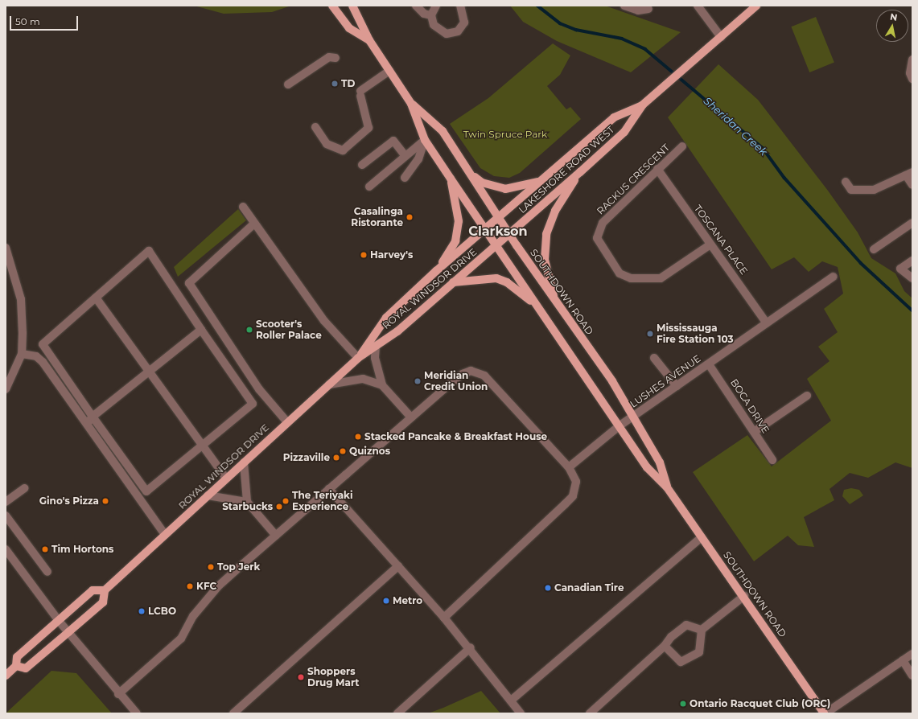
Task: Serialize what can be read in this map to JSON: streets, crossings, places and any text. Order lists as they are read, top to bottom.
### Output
{
  "streets": {
    "main road": ["LAKESHORE ROAD WEST", "ROYAL WINDSOR DRIVE", "SOUTHDOWN ROAD"],
    "street": [
      "RACKUS CRESCENT",
      "TOSCANA PLACE",
      "LUSHES AVENUE",
      "BOCA DRIVE"
    ]
  },
  "crossings": [
    ["LAKESHORE ROAD WEST", "ROYAL WINDSOR DRIVE"],
    ["LAKESHORE ROAD WEST", "SOUTHDOWN ROAD"],
    ["RACKUS CRESCENT", "TOSCANA PLACE"],
    ["TOSCANA PLACE", "LUSHES AVENUE"],
    ["ROYAL WINDSOR DRIVE", "SOUTHDOWN ROAD"],
    ["SOUTHDOWN ROAD", "LUSHES AVENUE"],
    ["LUSHES AVENUE", "BOCA DRIVE"]
  ],
  "districts": ["Clarkson"],
  "water": ["Sheridan Creek"],
  "parks": ["Twin Spruce Park"],
  "places": [
    "TD",
    "Casalinga Ristorante",
    "Harvey's",
    "Scooter's Roller Palace",
    "Mississauga Fire Station 103",
    "Meridian Credit Union",
    "Stacked Pancake & Breakfast House",
    "Quiznos",
    "Pizzaville",
    "Gino's Pizza",
    "The Teriyaki Experience",
    "Starbucks",
    "Tim Hortons",
    "Top Jerk",
    "KFC",
    "Canadian Tire",
    "Metro",
    "LCBO",
    "Shoppers Drug Mart",
    "Ontario Racquet Club (ORC)"
  ],
  "scale_bar": "50 m",
  "north": "top"
}
